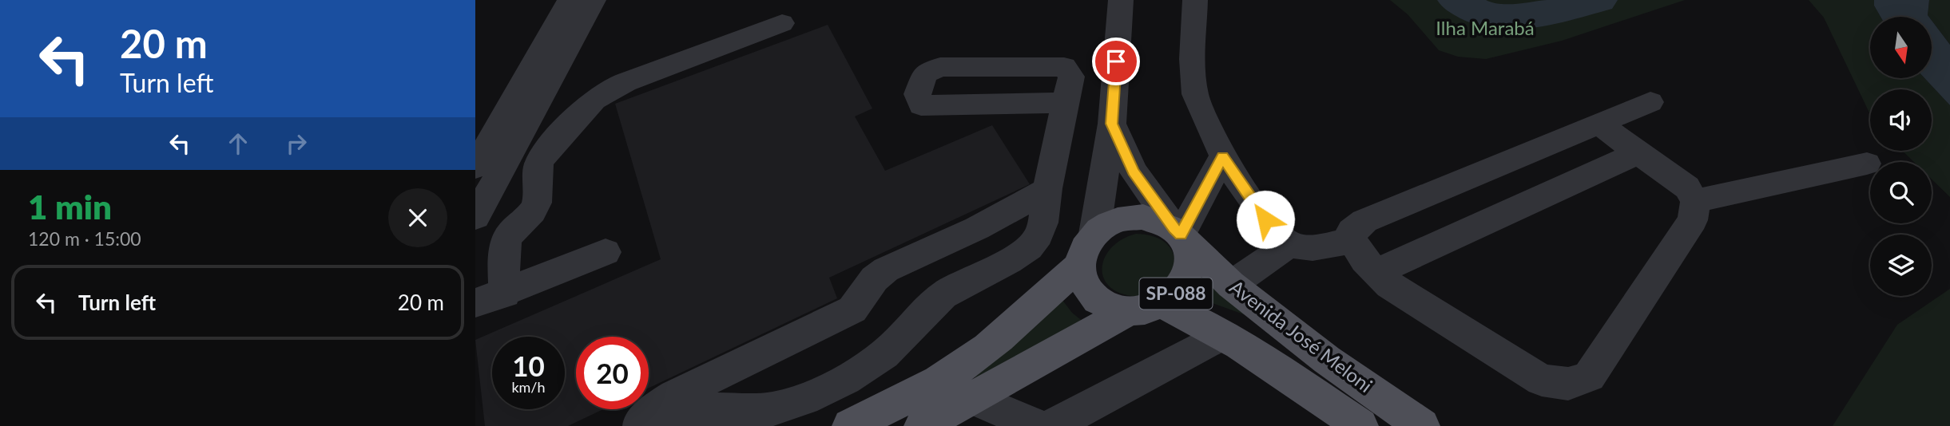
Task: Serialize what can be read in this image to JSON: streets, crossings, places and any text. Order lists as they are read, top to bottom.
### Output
{
  "streets": {
    "main road": ["SP-088", "Avenida José Meloni"]
  },
  "crossings": [
    ["SP-088", "Avenida José Meloni"]
  ],
  "parks": ["Ilha Marabá"],
  "north": "bottom",
  "page": {
    "turn": ["20 m", "Turn left"],
    "heading": ["1 min", "120 m · 15:00"],
    "list": [
      {
        "name": "Turn left",
        "value": "20 m"
      }
    ],
    "speed": "10 km/h",
    "limit": "20"
  }
}
